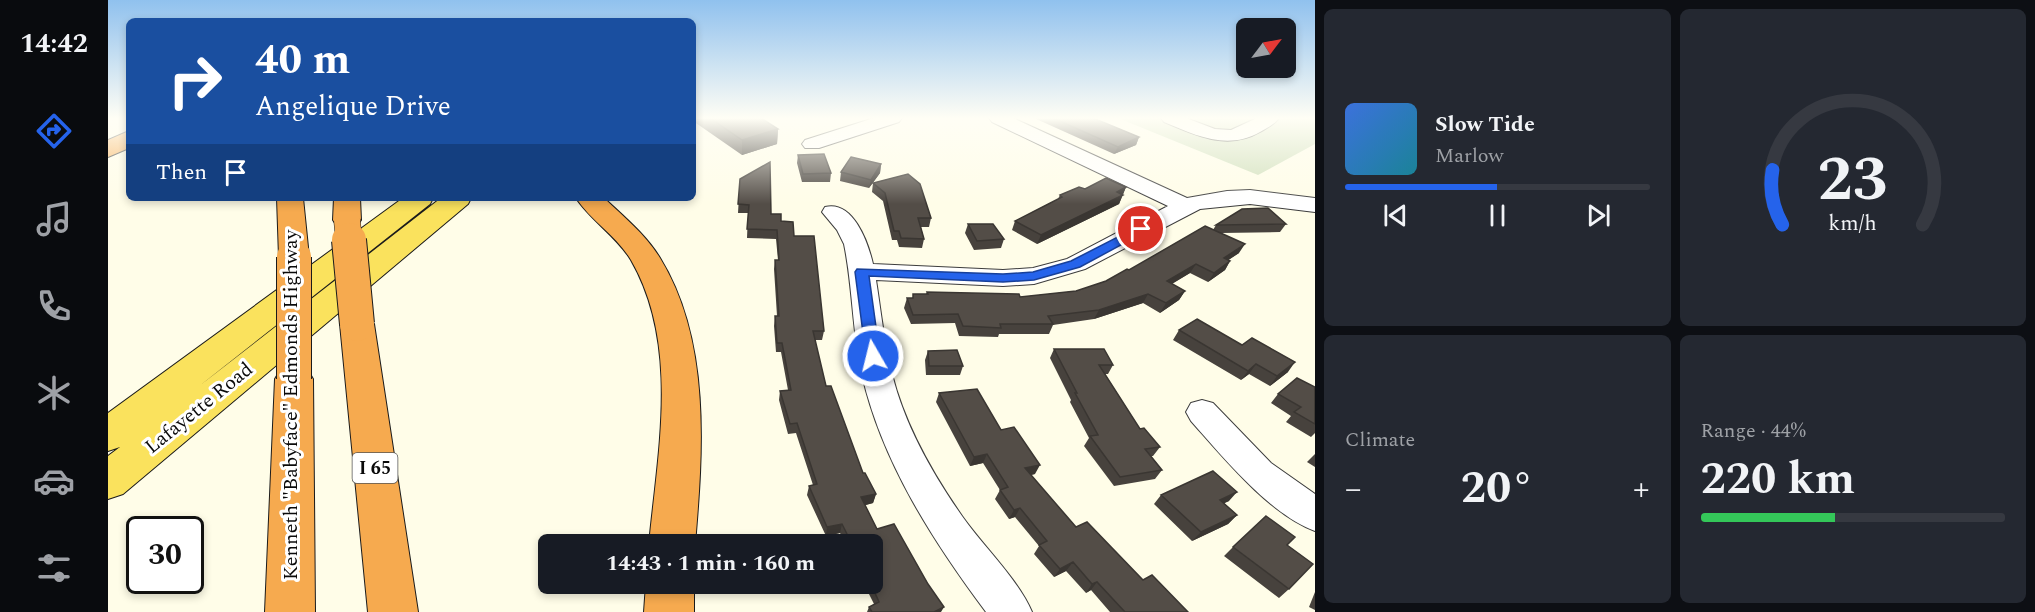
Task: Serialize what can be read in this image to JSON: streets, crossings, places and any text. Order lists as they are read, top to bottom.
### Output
{
  "streets": {
    "highway": ["Kenneth \"Babyface\" Edmonds Highway", "I 65"],
    "main road": ["Lafayette Road"]
  },
  "north": "top right",
  "page": {
    "tabs": "14:42",
    "turn": ["40 m", "Angelique Drive"],
    "song": ["Slow Tide", "Marlow"],
    "then": "Then",
    "tile": [
      "Climate",
      ["Range · 44%", "220 km"]
    ],
    "heat": ["−", "20°", "+"],
    "limit": "30",
    "trip": "14:43 · 1 min · 160 m",
    "gauge": ["23", "km/h"]
  }
}
